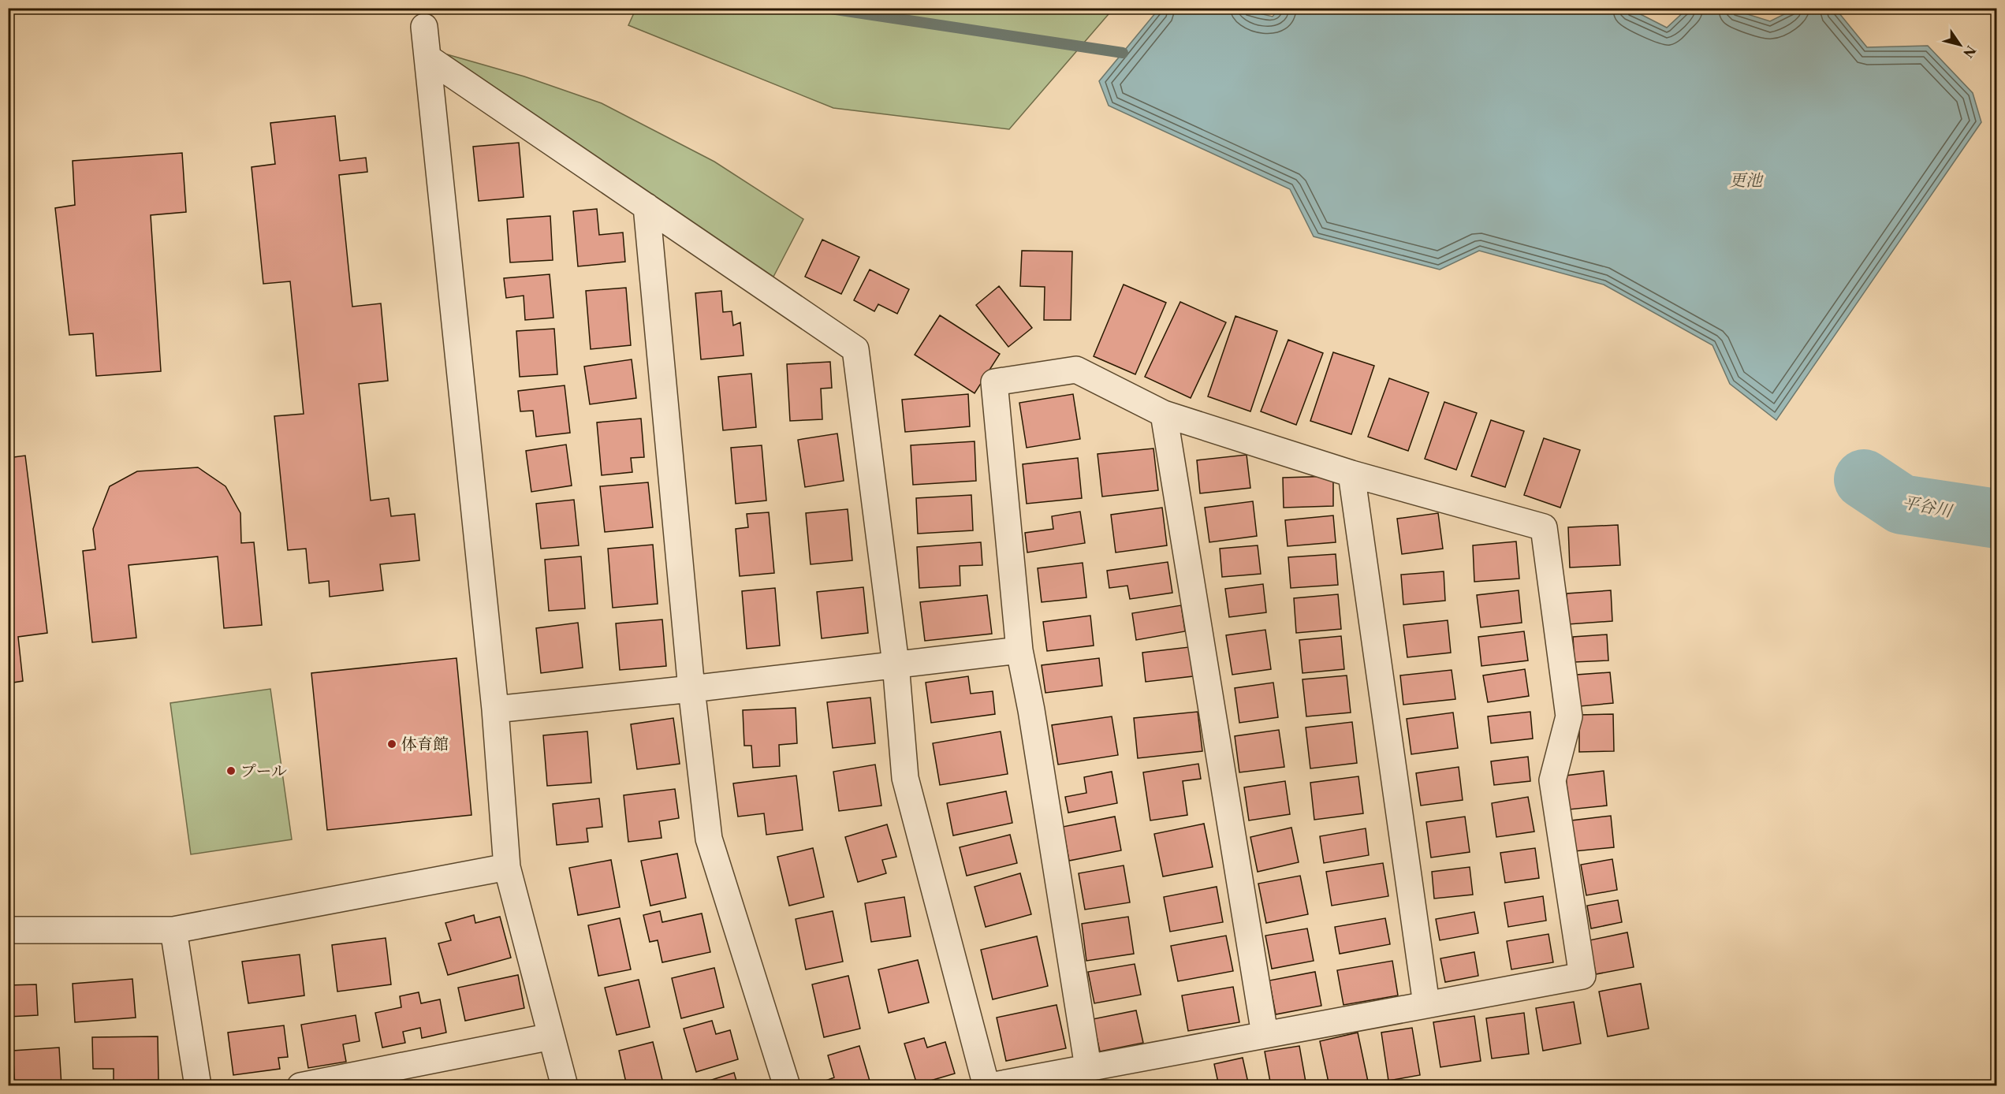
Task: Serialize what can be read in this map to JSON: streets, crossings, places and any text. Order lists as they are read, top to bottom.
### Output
{
  "water": ["更池", "平谷川"],
  "places": ["体育館", "プール"],
  "north": "bottom right"
}
